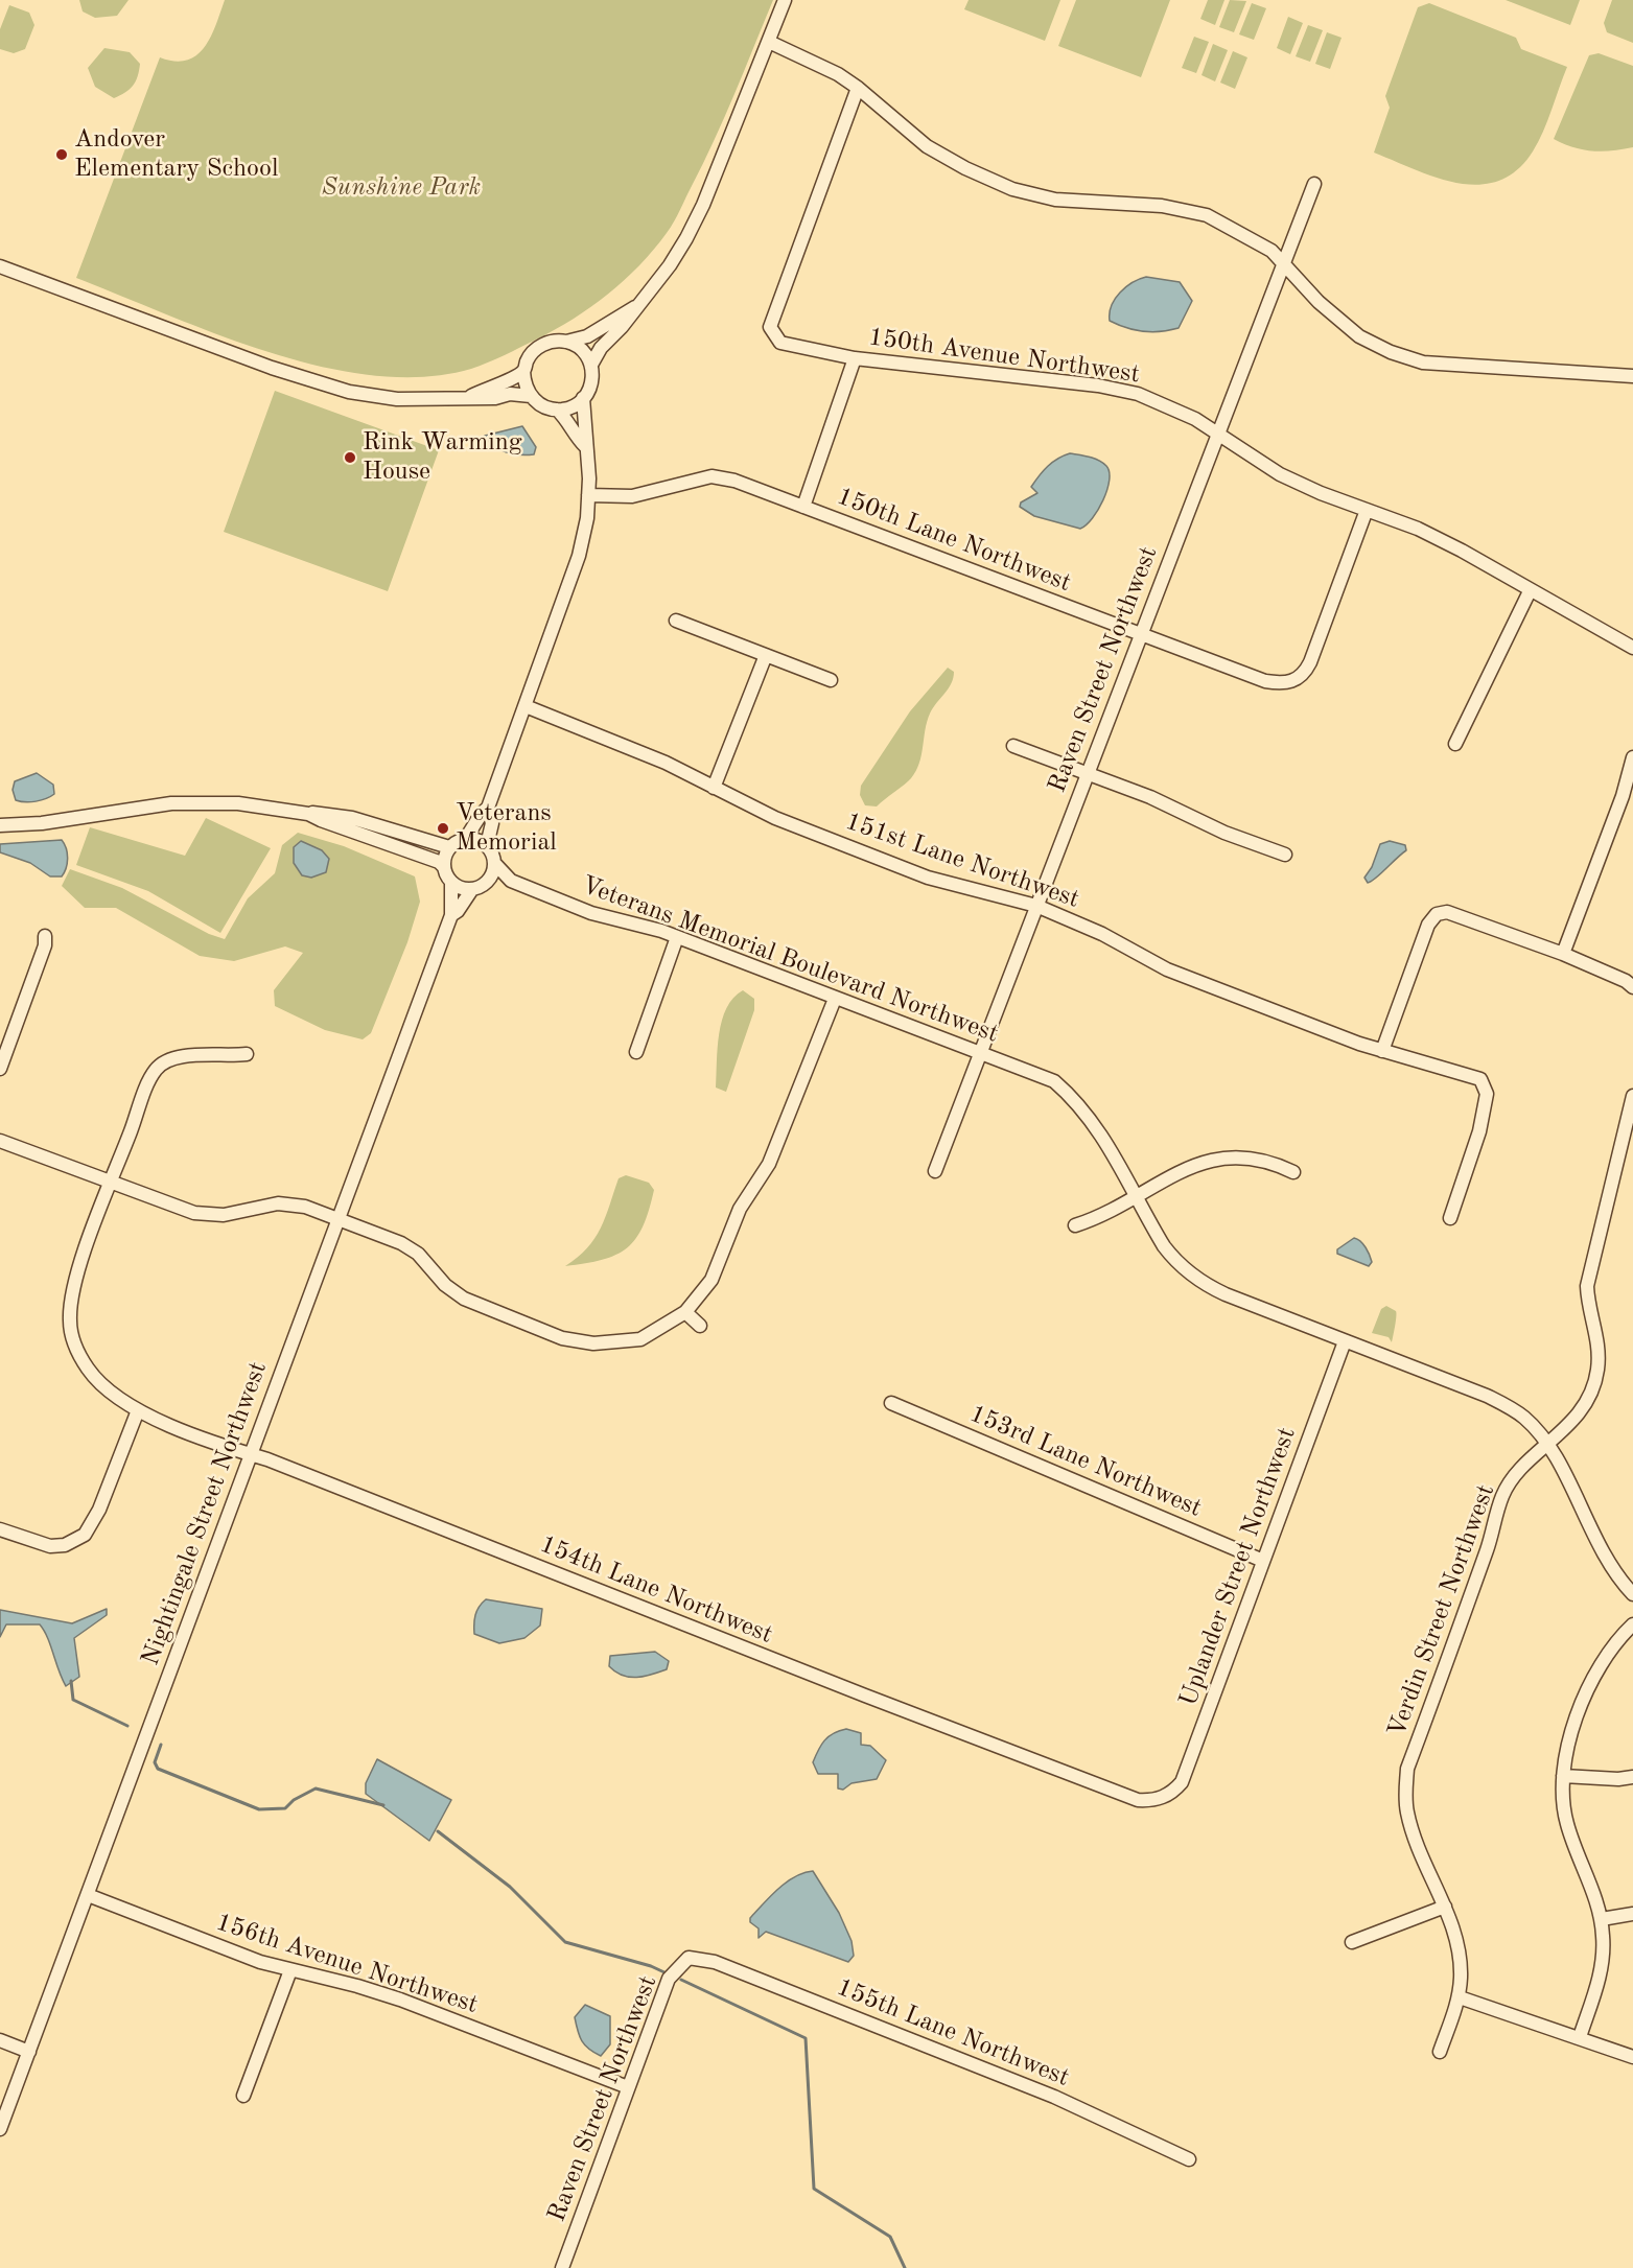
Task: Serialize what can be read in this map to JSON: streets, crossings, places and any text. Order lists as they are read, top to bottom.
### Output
{
  "streets": {
    "street": [
      "150th Avenue Northwest",
      "150th Lane Northwest",
      "Raven Street Northwest",
      "151st Lane Northwest",
      "Veterans Memorial Boulevard Northwest",
      "153rd Lane Northwest",
      "Nightingale Street Northwest",
      "Uplander Street Northwest",
      "154th Lane Northwest",
      "Verdin Street Northwest",
      "156th Avenue Northwest",
      "155th Lane Northwest"
    ]
  },
  "crossings": [
    ["150th Avenue Northwest", "150th Lane Northwest"],
    ["150th Avenue Northwest", "Raven Street Northwest"],
    ["150th Lane Northwest", "Raven Street Northwest"],
    ["Raven Street Northwest", "151st Lane Northwest"],
    ["Raven Street Northwest", "Veterans Memorial Boulevard Northwest"],
    ["Raven Street Northwest", "156th Avenue Northwest"],
    ["Raven Street Northwest", "155th Lane Northwest"],
    ["Veterans Memorial Boulevard Northwest", "Nightingale Street Northwest"],
    ["Veterans Memorial Boulevard Northwest", "Uplander Street Northwest"],
    ["Veterans Memorial Boulevard Northwest", "Verdin Street Northwest"],
    ["153rd Lane Northwest", "Uplander Street Northwest"],
    ["Nightingale Street Northwest", "154th Lane Northwest"],
    ["Nightingale Street Northwest", "156th Avenue Northwest"],
    ["Uplander Street Northwest", "154th Lane Northwest"]
  ],
  "parks": ["Sunshine Park"],
  "places": ["Andover Elementary School", "Rink Warming House", "Veterans Memorial"]
}
